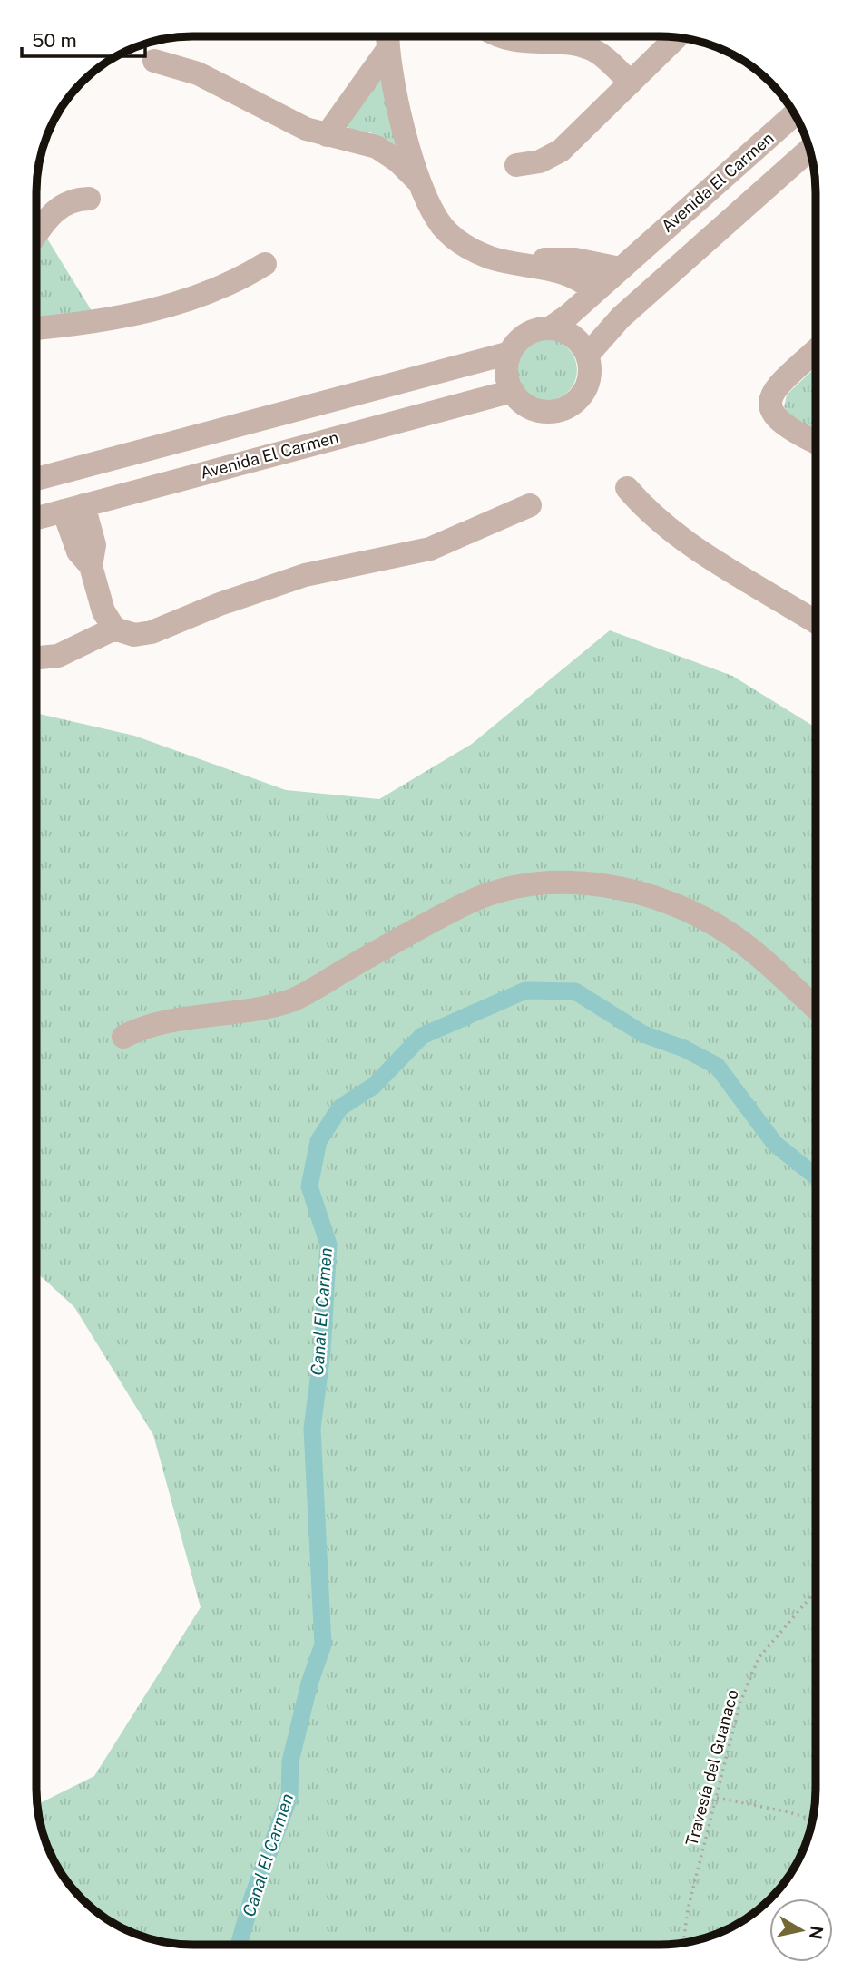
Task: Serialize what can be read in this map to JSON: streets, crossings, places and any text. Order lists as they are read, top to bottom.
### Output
{
  "streets": {
    "street": ["Avenida El Carmen"],
    "path": ["Travesía del Guanaco"]
  },
  "water": ["Canal El Carmen"],
  "scale_bar": "50 m",
  "north": "right"
}
